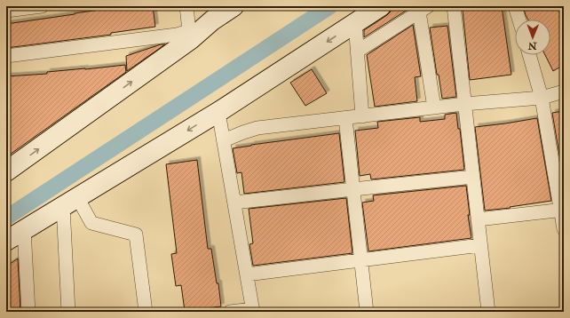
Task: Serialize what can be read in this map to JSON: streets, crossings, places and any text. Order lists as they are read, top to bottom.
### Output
{
  "north": "bottom"
}
